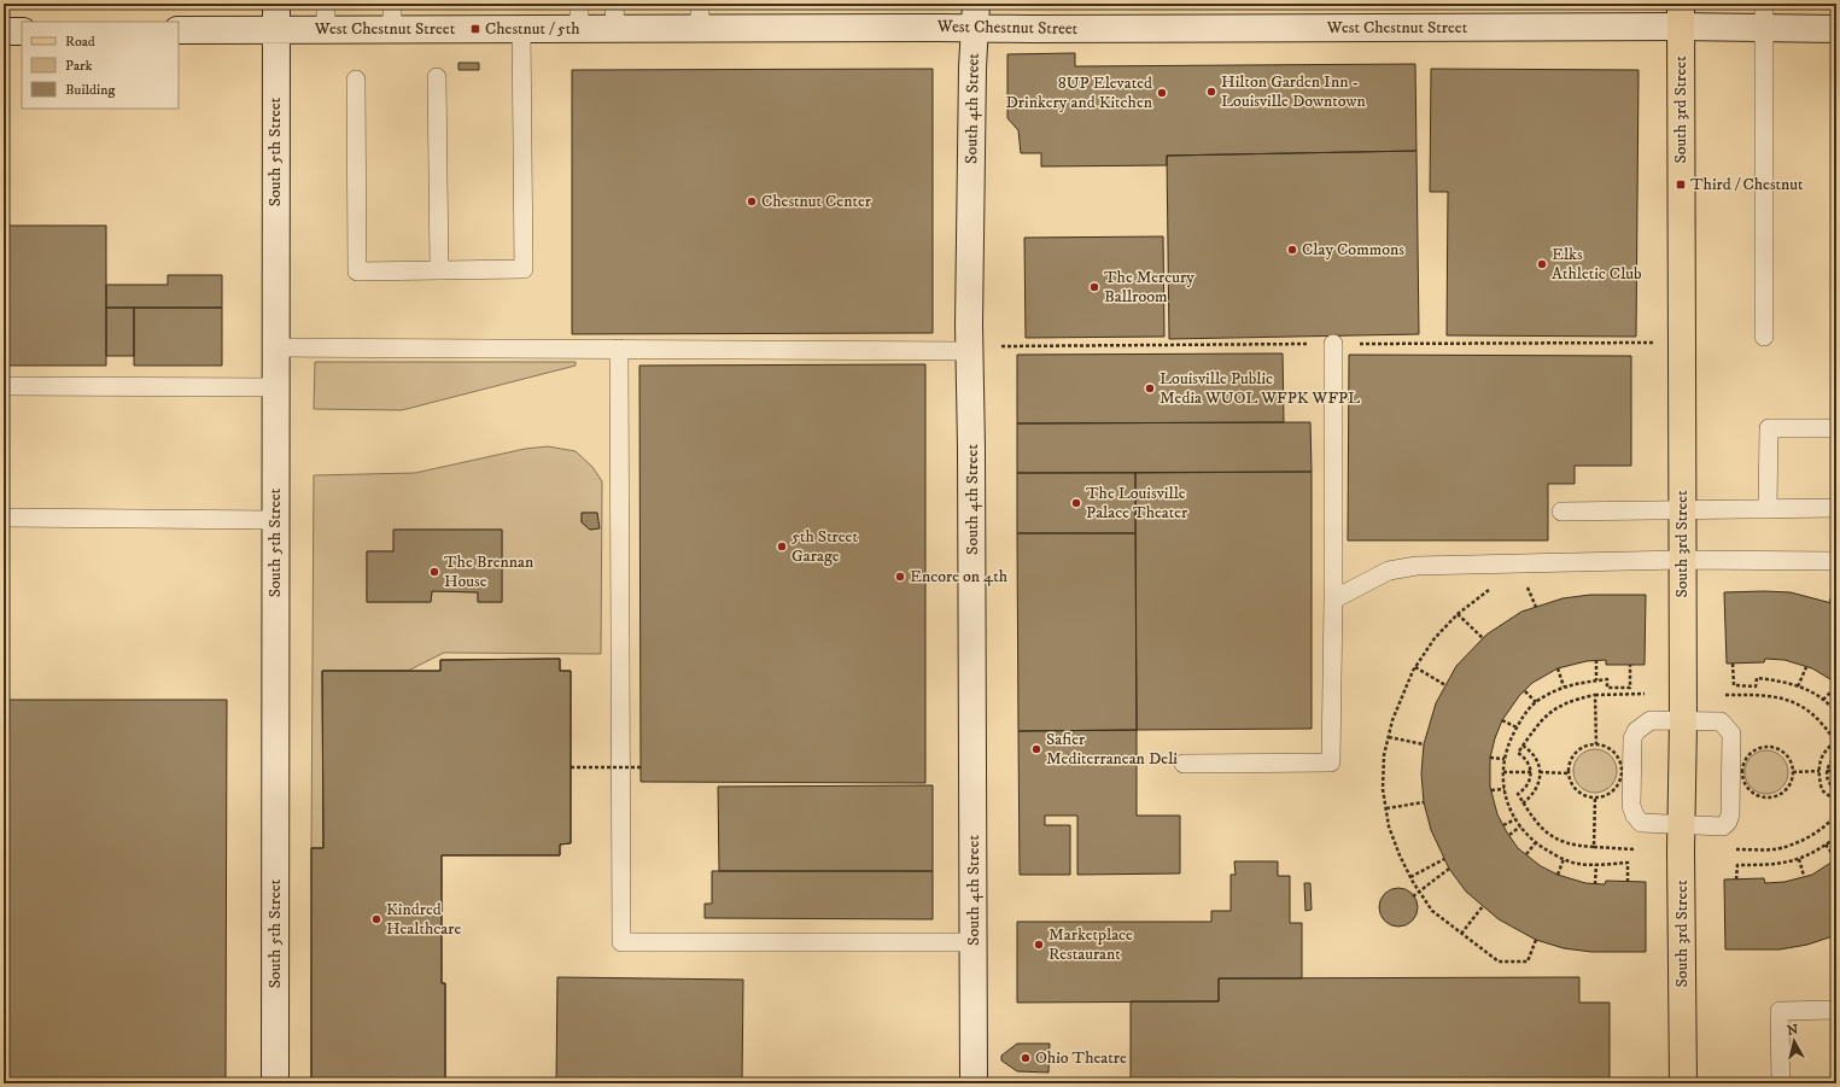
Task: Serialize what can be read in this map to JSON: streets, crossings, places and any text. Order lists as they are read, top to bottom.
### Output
{
  "streets": {
    "main road": ["South 3rd Street"],
    "street": ["West Chestnut Street", "South 4th Street", "South 5th Street"]
  },
  "crossings": [
    ["West Chestnut Street", "South 4th Street"],
    ["West Chestnut Street", "South 3rd Street"],
    ["West Chestnut Street", "South 5th Street"]
  ],
  "places": {
    "transit": ["Chestnut / 5th", "Third / Chestnut"],
    "other": [
      "Hilton Garden Inn - Louisville Downtown",
      "8UP Elevated Drinkery and Kitchen",
      "Chestnut Center",
      "Clay Commons",
      "Elks Athletic Club",
      "The Mercury Ballroom",
      "Louisville Public Media WUOL WFPK WFPL",
      "The Louisville Palace Theater",
      "5th Street Garage",
      "The Brennan House",
      "Encore on 4th",
      "Safier Mediterranean Deli",
      "Kindred Healthcare",
      "Marketplace Restaurant",
      "Ohio Theatre"
    ]
  },
  "legend": ["Road", "Park", "Building"],
  "north": "top"
}
